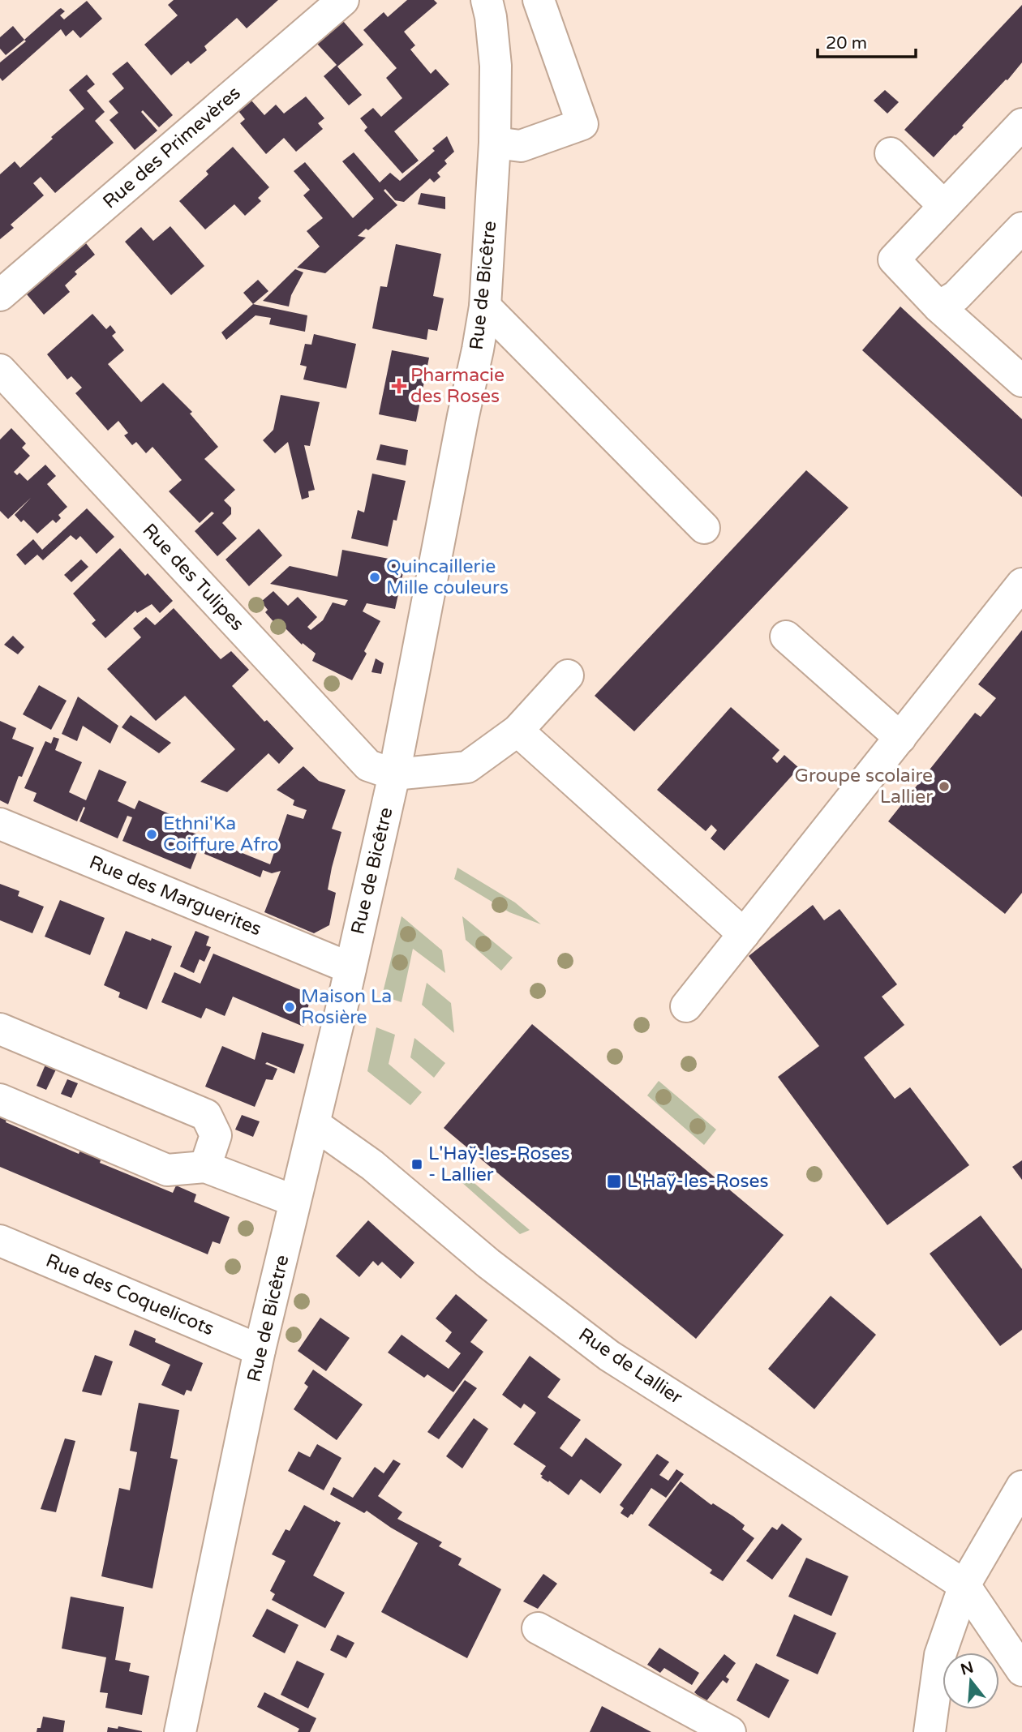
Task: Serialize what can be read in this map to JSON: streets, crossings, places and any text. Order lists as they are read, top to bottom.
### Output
{
  "streets": {
    "street": [
      "Rue des Primevères",
      "Rue de Bicêtre",
      "Rue des Tulipes",
      "Rue des Marguerites",
      "Rue des Coquelicots",
      "Rue de Lallier"
    ]
  },
  "crossings": [
    ["Rue de Bicêtre", "Rue des Tulipes"],
    ["Rue de Bicêtre", "Rue des Marguerites"],
    ["Rue de Bicêtre", "Rue des Coquelicots"],
    ["Rue de Bicêtre", "Rue de Lallier"]
  ],
  "places": {
    "health": ["Pharmacie des Roses"],
    "other": [
      "Quincaillerie Mille couleurs",
      "Groupe scolaire Lallier",
      "Ethni'Ka Coiffure Afro",
      "Maison La Rosière"
    ],
    "transit": ["L'Haÿ-les-Roses - Lallier", "L'Haÿ-les-Roses"]
  },
  "scale_bar": "20 m",
  "north": "top"
}
